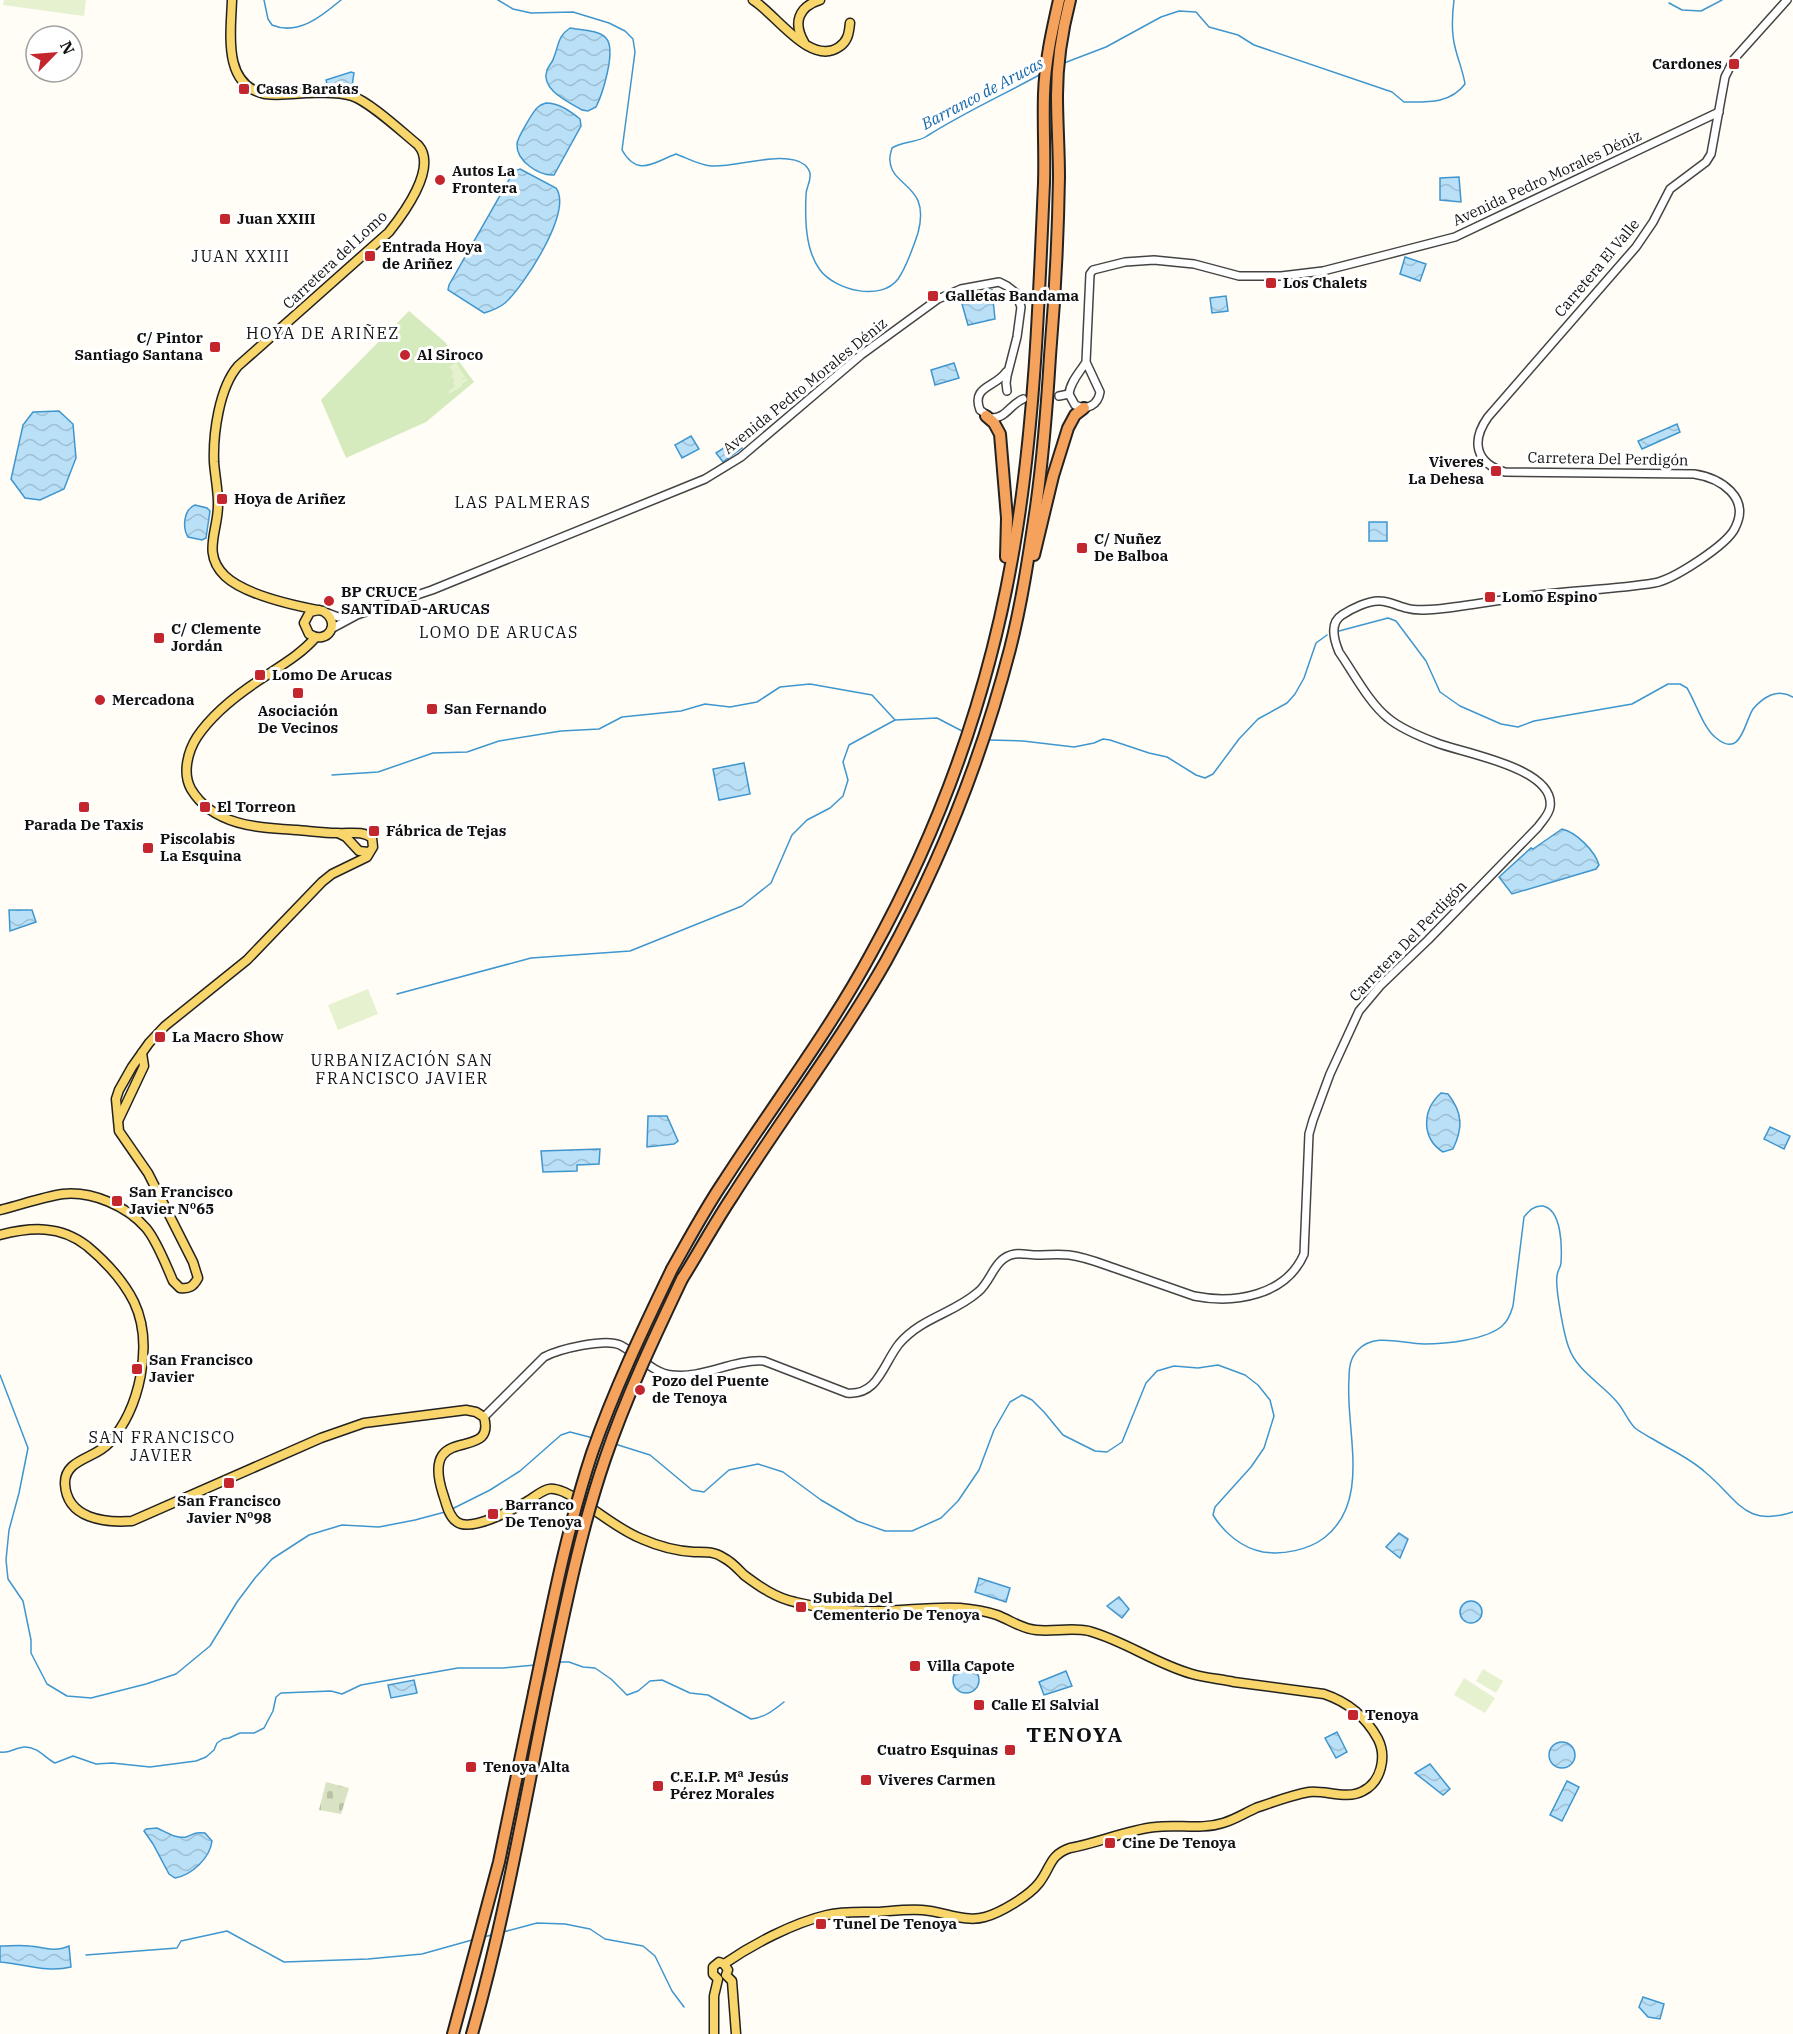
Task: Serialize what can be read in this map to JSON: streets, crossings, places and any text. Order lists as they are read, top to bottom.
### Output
{
  "streets": {
    "main road": ["Carretera del Lomo"],
    "street": ["Avenida Pedro Morales Déniz", "Carretera El Valle", "Carretera Del Perdigón"]
  },
  "crossings": [
    ["Avenida Pedro Morales Déniz", "Carretera El Valle"],
    ["Carretera El Valle", "Carretera Del Perdigón"]
  ],
  "districts": [
    "JUAN XXIII",
    "HOYA DE ARIÑEZ",
    "LAS PALMERAS",
    "LOMO DE ARUCAS",
    "URBANIZACIÓN SAN FRANCISCO JAVIER",
    "SAN FRANCISCO JAVIER",
    "TENOYA"
  ],
  "water": ["Barranco de Arucas"],
  "places": {
    "transit": [
      "Cardones",
      "Casas Baratas",
      "Juan XXIII",
      "Entrada Hoya de Ariñez",
      "Los Chalets",
      "Galletas Bandama",
      "C/ Pintor Santiago Santana",
      "Viveres La Dehesa",
      "Hoya de Ariñez",
      "C/ Nuñez De Balboa",
      "Lomo Espino",
      "C/ Clemente Jordán",
      "Lomo De Arucas",
      "Asociación De Vecinos",
      "San Fernando",
      "Parada De Taxis",
      "El Torreon",
      "Fábrica de Tejas",
      "Piscolabis La Esquina",
      "La Macro Show",
      "San Francisco Javier Nº65",
      "San Francisco Javier",
      "San Francisco Javier Nº98",
      "Barranco De Tenoya",
      "Subida Del Cementerio De Tenoya",
      "Villa Capote",
      "Calle El Salvial",
      "Tenoya",
      "Cuatro Esquinas",
      "Tenoya Alta",
      "Viveres Carmen",
      "C.E.I.P. Mª Jesús Pérez Morales",
      "Cine De Tenoya",
      "Tunel De Tenoya"
    ],
    "other": [
      "Autos La Frontera",
      "Al Siroco",
      "BP CRUCE SANTIDAD-ARUCAS",
      "Mercadona",
      "Pozo del Puente de Tenoya"
    ]
  },
  "north": "top right"
}
